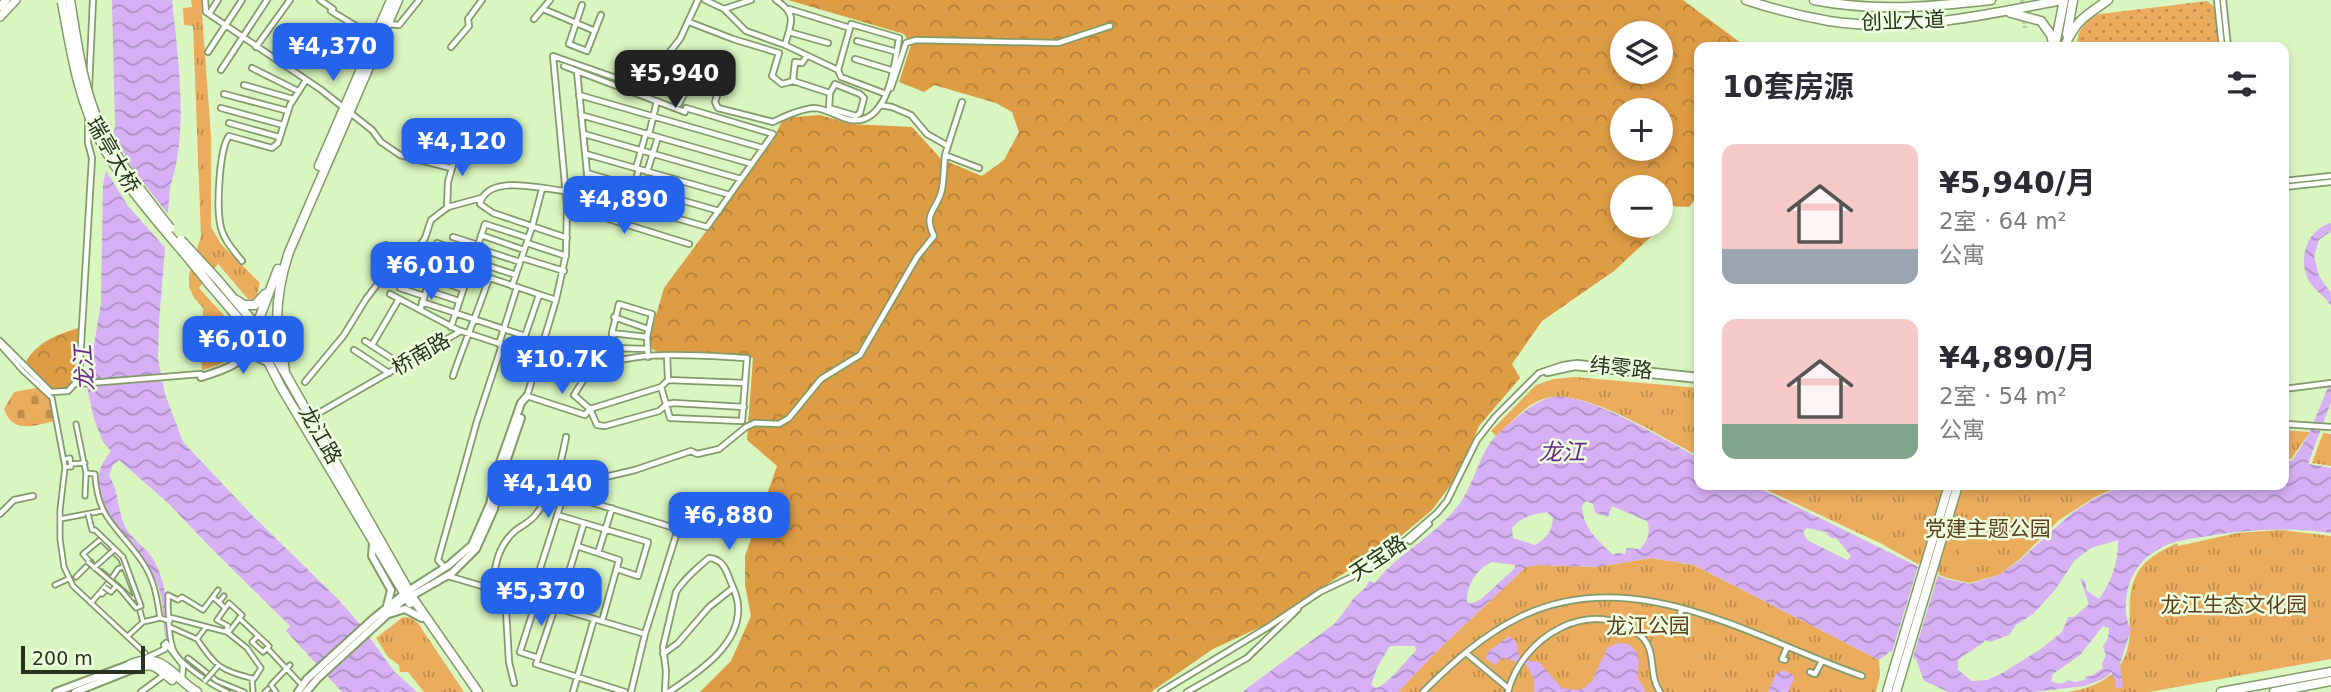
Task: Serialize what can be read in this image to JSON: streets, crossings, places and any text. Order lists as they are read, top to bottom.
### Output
{
  "streets": {
    "main road": ["创业大道", "瑞亭大桥", "龙江路"],
    "street": ["桥南路", "纬零路", "天宝路"]
  },
  "crossings": [
    ["桥南路", "龙江路"],
    ["纬零路", "天宝路"]
  ],
  "water": ["龙江"],
  "parks": ["党建主题公园", "龙江生态文化园", "龙江公园"],
  "scale_bar": "200 m",
  "page": {
    "map_buttons": ["+", "−"],
    "price": [
      "¥4,370",
      "¥5,940",
      "¥4,120",
      "¥4,890",
      "¥6,010",
      "¥6,010",
      "¥10.7K",
      "¥4,140",
      "¥6,880",
      "¥5,370"
    ],
    "heading": "10套房源",
    "list": [
      {
        "name": "¥5,940/月",
        "note": "2室 · 64 m² · 公寓"
      },
      {
        "name": "¥4,890/月",
        "note": "2室 · 54 m² · 公寓"
      }
    ],
    "scale": "200 m"
  }
}
